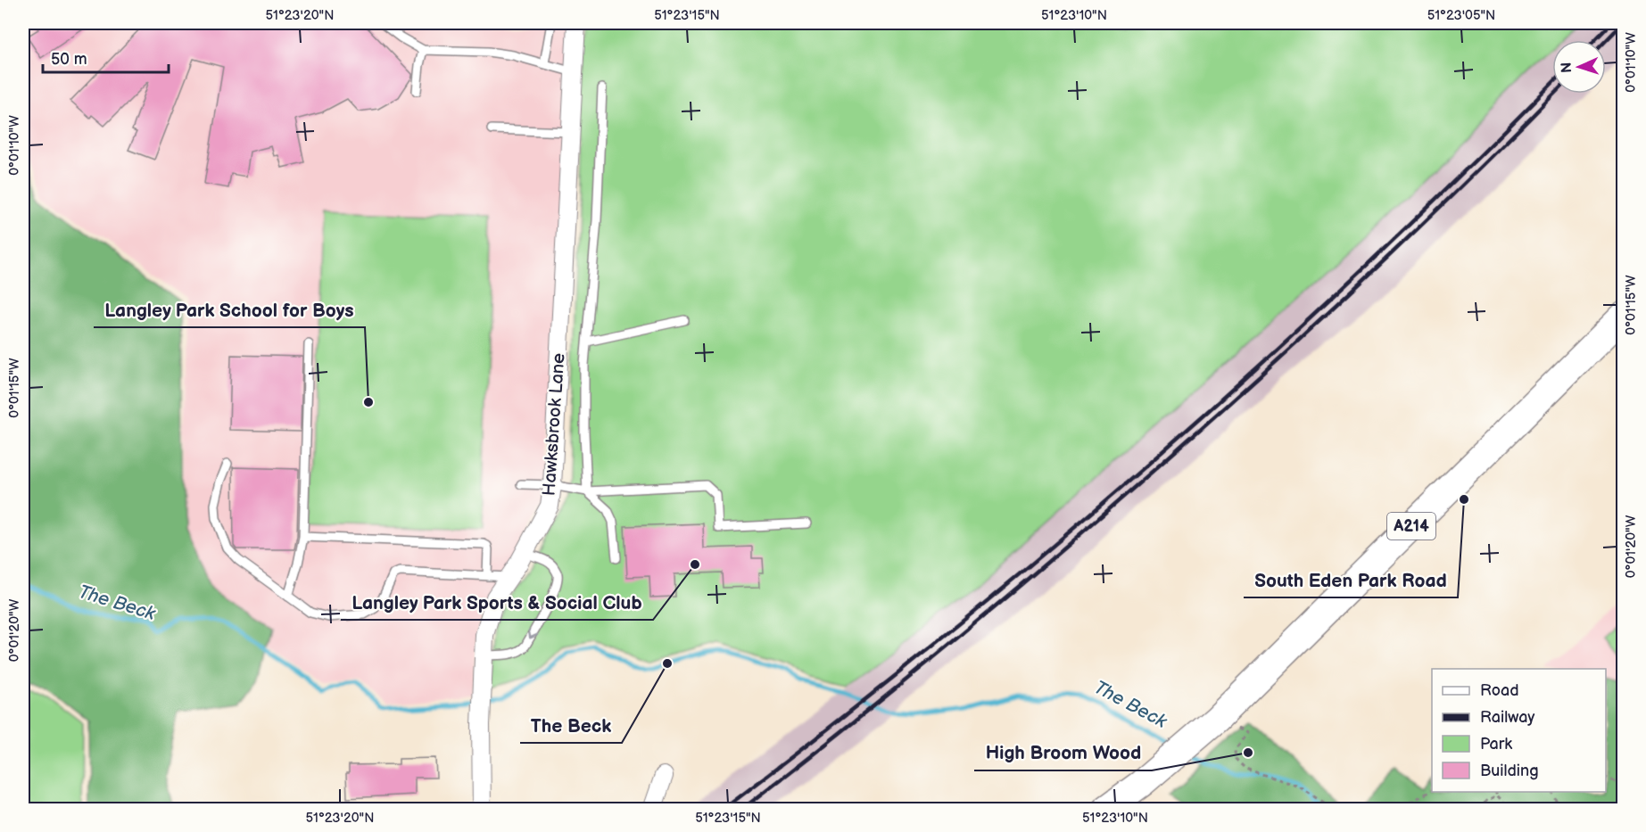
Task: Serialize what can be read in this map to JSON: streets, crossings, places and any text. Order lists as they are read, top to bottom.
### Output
{
  "streets": {
    "main road": ["A214"],
    "street": ["Hawksbrook Lane"]
  },
  "water": ["The Beck"],
  "places": [
    "Langley Park School for Boys",
    "South Eden Park Road",
    "Langley Park Sports & Social Club",
    "The Beck",
    "High Broom Wood"
  ],
  "legend": [
    "Road",
    "Railway",
    "Park",
    "Building"
  ],
  "scale_bar": "50 m",
  "north": "left",
  "coordinates": [
    "51°23'20\"N",
    "51°23'15\"N",
    "51°23'10\"N",
    "51°23'05\"N",
    "0°01'10\"W",
    "0°01'15\"W",
    "0°01'20\"W"
  ]
}
